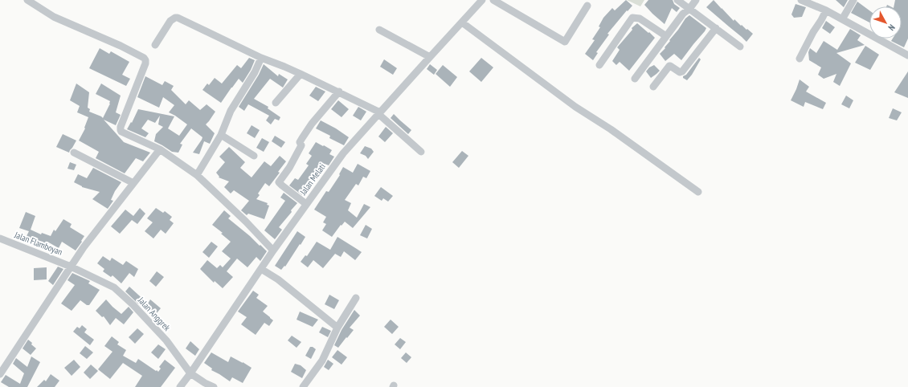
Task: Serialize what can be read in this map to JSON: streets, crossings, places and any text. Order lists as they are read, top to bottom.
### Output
{
  "streets": {
    "street": ["Jalan Melati", "Jalan Flamboyan", "Jalan Anggrek"]
  },
  "crossings": [
    ["Jalan Melati", "Jalan Anggrek"],
    ["Jalan Flamboyan", "Jalan Anggrek"]
  ],
  "north": "bottom right"
}
